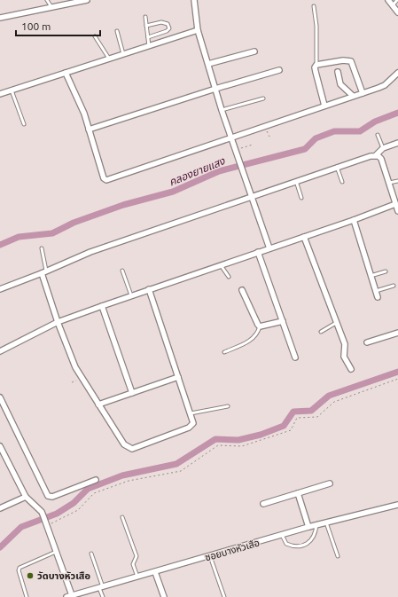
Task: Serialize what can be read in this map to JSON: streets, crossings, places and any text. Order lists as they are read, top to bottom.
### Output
{
  "streets": {
    "street": ["ซอยบางหัวเสือ"]
  },
  "water": ["คลองยายแสง"],
  "places": ["วัดบางหัวเสือ"],
  "scale_bar": "100 m"
}
